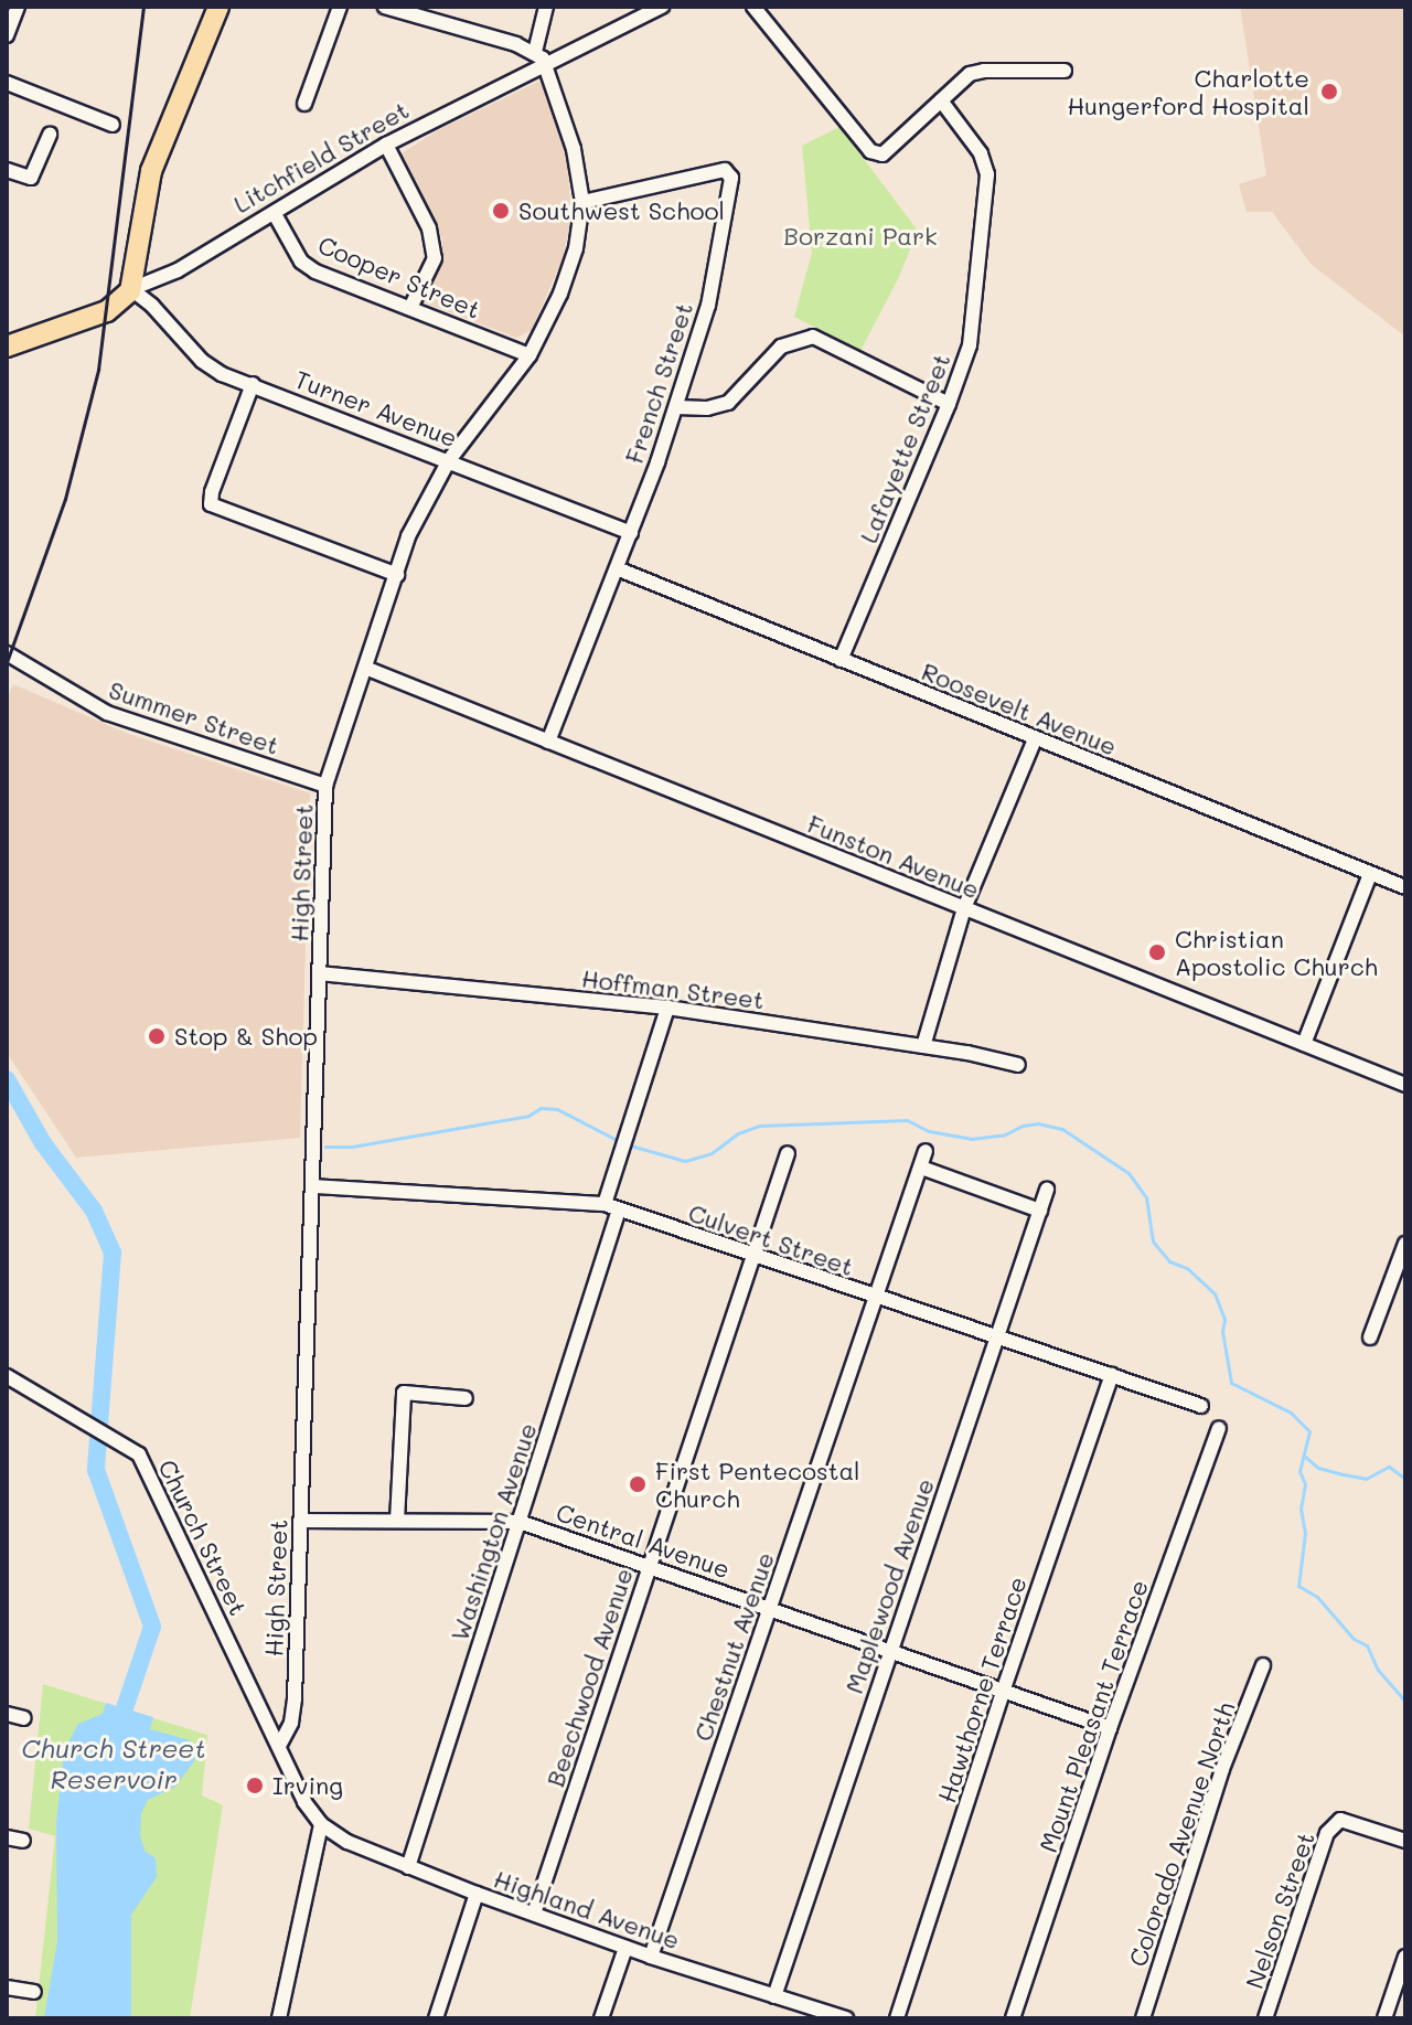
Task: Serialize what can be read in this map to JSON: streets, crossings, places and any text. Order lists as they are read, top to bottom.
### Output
{
  "streets": {
    "highway": ["Litchfield Street"],
    "street": [
      "Cooper Street",
      "French Street",
      "Turner Avenue",
      "Lafayette Street",
      "Roosevelt Avenue",
      "Summer Street",
      "Funston Avenue",
      "High Street",
      "Hoffman Street",
      "Culvert Street",
      "Washington Avenue",
      "Church Street",
      "Central Avenue",
      "Maplewood Avenue",
      "Chestnut Avenue",
      "Beechwood Avenue",
      "Hawthorne Terrace",
      "Mount Pleasant Terrace",
      "Colorado Avenue North",
      "Highland Avenue",
      "Nelson Street"
    ]
  },
  "crossings": [
    ["Litchfield Street", "Cooper Street"],
    ["Litchfield Street", "Turner Avenue"],
    ["Litchfield Street", "High Street"],
    ["Cooper Street", "High Street"],
    ["French Street", "Turner Avenue"],
    ["French Street", "Roosevelt Avenue"],
    ["French Street", "Funston Avenue"],
    ["French Street", "High Street"],
    ["Turner Avenue", "High Street"],
    ["Lafayette Street", "Roosevelt Avenue"],
    ["Summer Street", "High Street"],
    ["Funston Avenue", "High Street"],
    ["High Street", "Hoffman Street"],
    ["High Street", "Culvert Street"],
    ["High Street", "Church Street"],
    ["High Street", "Central Avenue"],
    ["Culvert Street", "Washington Avenue"],
    ["Culvert Street", "Maplewood Avenue"],
    ["Culvert Street", "Chestnut Avenue"],
    ["Culvert Street", "Beechwood Avenue"],
    ["Culvert Street", "Hawthorne Terrace"],
    ["Washington Avenue", "Central Avenue"],
    ["Washington Avenue", "Highland Avenue"],
    ["Church Street", "Highland Avenue"],
    ["Central Avenue", "Maplewood Avenue"],
    ["Central Avenue", "Chestnut Avenue"],
    ["Central Avenue", "Beechwood Avenue"],
    ["Central Avenue", "Hawthorne Terrace"],
    ["Central Avenue", "Mount Pleasant Terrace"],
    ["Maplewood Avenue", "Highland Avenue"],
    ["Chestnut Avenue", "Highland Avenue"],
    ["Beechwood Avenue", "Highland Avenue"]
  ],
  "water": ["Church Street Reservoir"],
  "parks": ["Borzani Park"],
  "places": [
    "Charlotte Hungerford Hospital",
    "Southwest School",
    "Christian Apostolic Church",
    "Stop & Shop",
    "First Pentecostal Church",
    "Irving"
  ]
}
